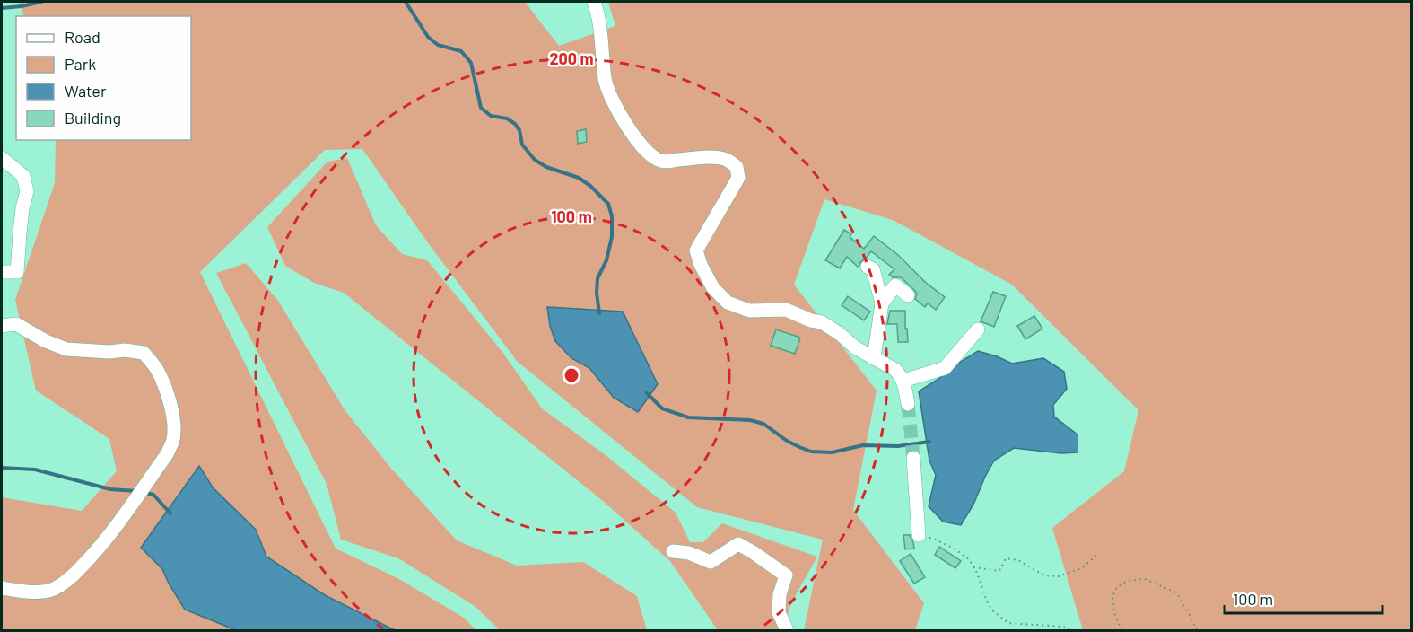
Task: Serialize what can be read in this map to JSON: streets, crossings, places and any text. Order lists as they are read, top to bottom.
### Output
{
  "legend": [
    "Road",
    "Park",
    "Water",
    "Building"
  ],
  "scale_bar": "100 m",
  "rings": ["200 m", "100 m"]
}
